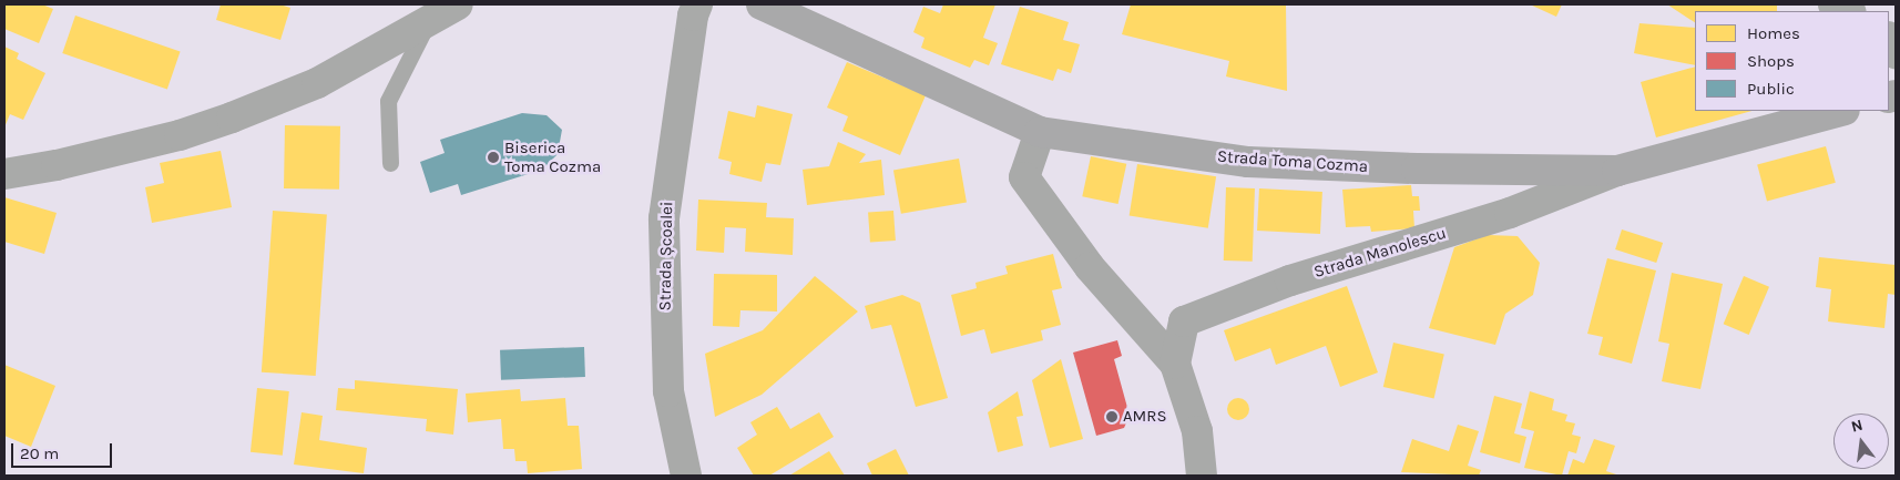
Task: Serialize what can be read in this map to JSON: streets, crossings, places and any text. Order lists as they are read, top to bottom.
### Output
{
  "streets": {
    "street": ["Strada Toma Cozma", "Strada Manolescu", "Strada Școalei"]
  },
  "crossings": [
    ["Strada Toma Cozma", "Strada Manolescu"]
  ],
  "places": ["Biserica Toma Cozma", "AMRS"],
  "legend": ["Homes", "Shops", "Public"],
  "scale_bar": "20 m",
  "north": "top"
}
